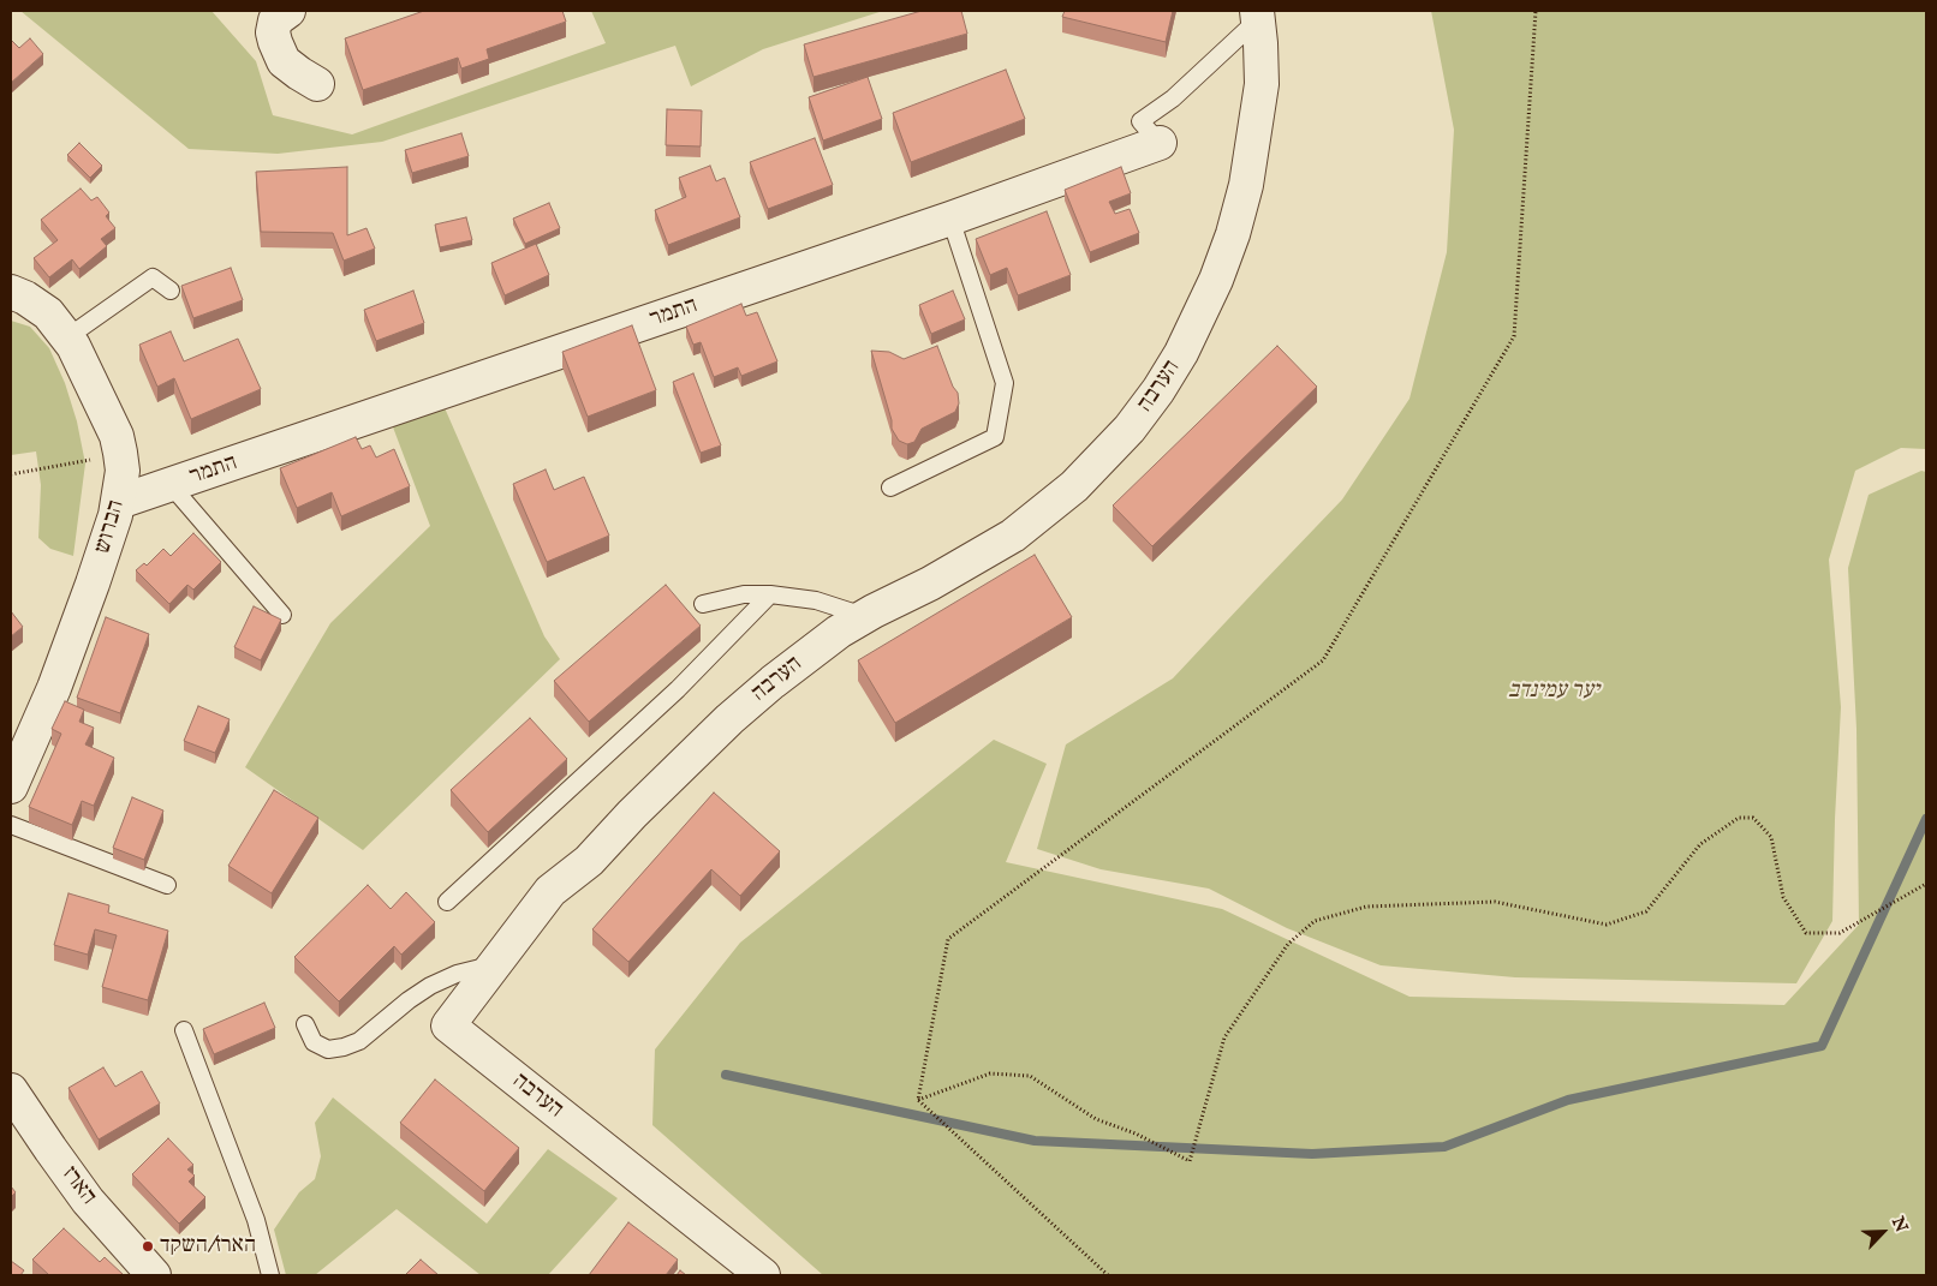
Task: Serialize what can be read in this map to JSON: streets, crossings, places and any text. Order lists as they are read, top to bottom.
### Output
{
  "streets": {
    "street": [
      "התמר",
      "הערבה",
      "הברוש",
      "הארז"
    ]
  },
  "crossings": [
    ["התמר", "הברוש"]
  ],
  "parks": ["יער עמינדב"],
  "places": ["הארז/השקד"],
  "north": "top right"
}
